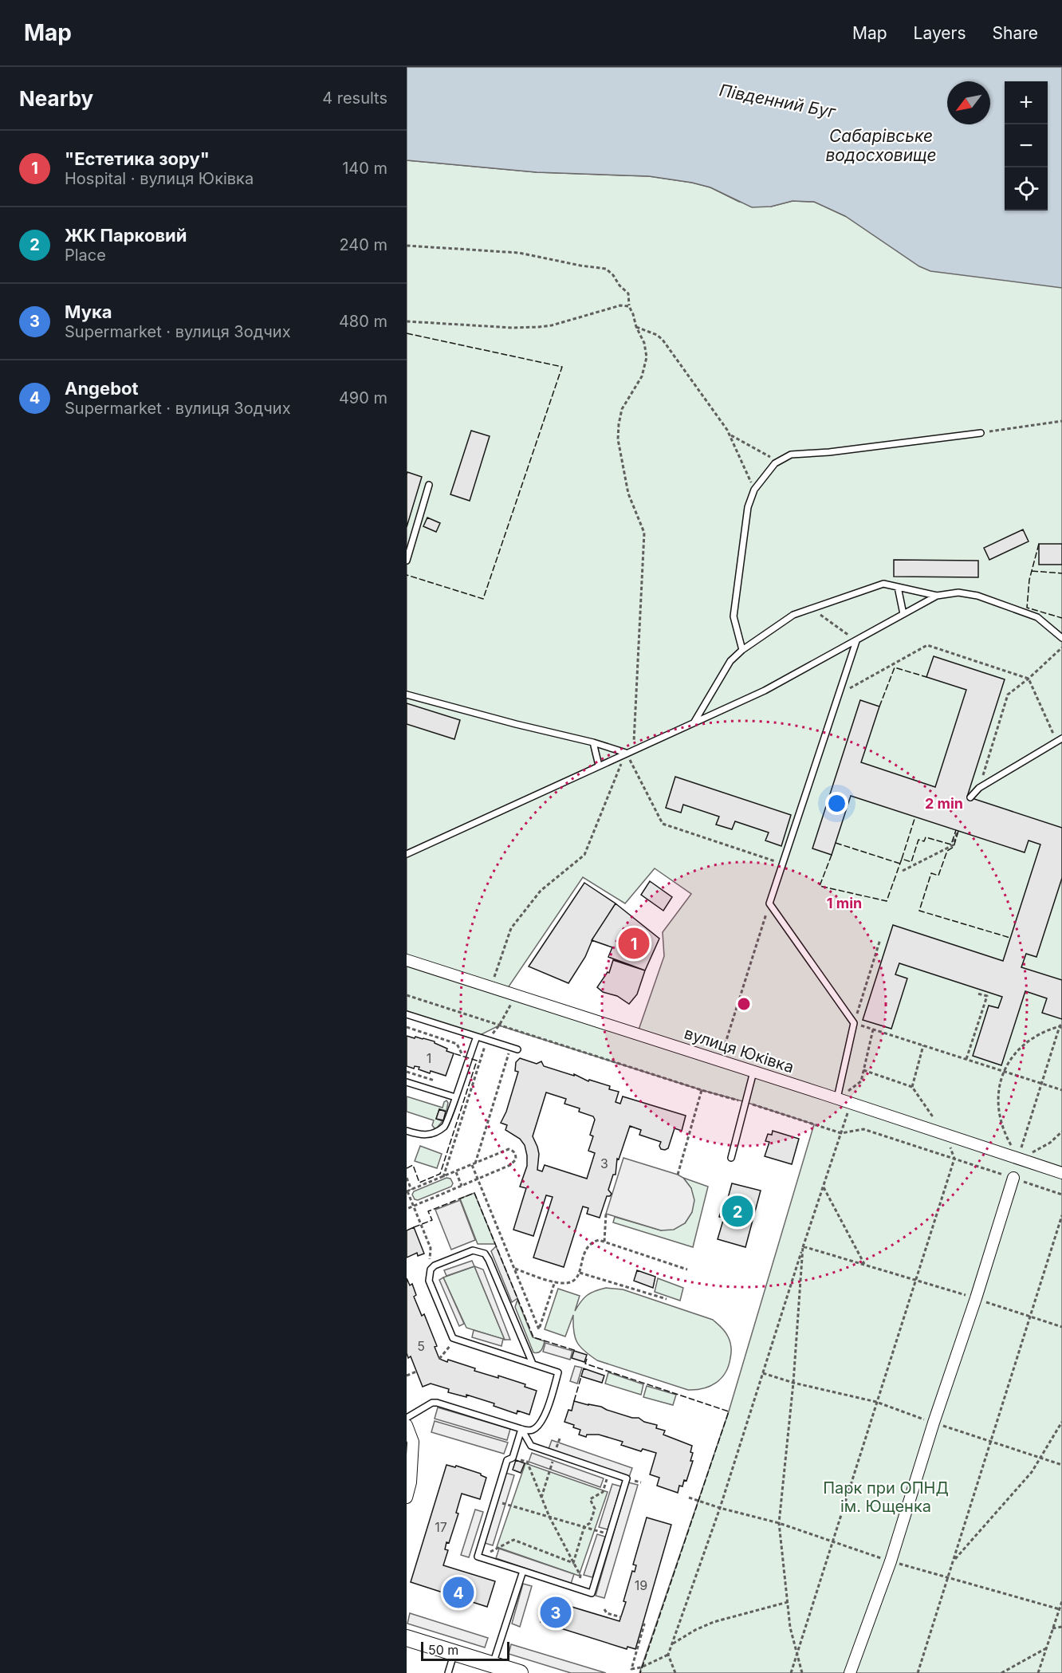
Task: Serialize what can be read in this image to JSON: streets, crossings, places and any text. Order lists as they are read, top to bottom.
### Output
{
  "streets": {
    "street": ["вулиця Юківка"]
  },
  "water": ["Південний Буг", "Сабарівське водосховище"],
  "parks": ["Парк при ОПНД ім. Ющенка"],
  "house_numbers": [
    "1",
    "3",
    "5",
    "17",
    "19"
  ],
  "scale_bar": "50 m",
  "north": "bottom left",
  "page": {
    "header": "Map",
    "nav": ["Map", "Layers", "Share"],
    "heading": ["Nearby", "4 results"],
    "map_buttons": ["+", "−"],
    "list": [
      {
        "mark": "1",
        "name": "\"Естетика зору\"",
        "note": "Hospital · вулиця Юківка",
        "value": "140 m"
      },
      {
        "mark": "2",
        "name": "ЖК Парковий",
        "note": "Place",
        "value": "240 m"
      },
      {
        "mark": "3",
        "name": "Мука",
        "note": "Supermarket · вулиця Зодчих",
        "value": "480 m"
      },
      {
        "mark": "4",
        "name": "Angebot",
        "note": "Supermarket · вулиця Зодчих",
        "value": "490 m"
      }
    ],
    "pins": [
      "1",
      "2",
      "4",
      "3"
    ],
    "scale": "50 m"
  },
  "rings": ["2 min", "1 min"]
}
